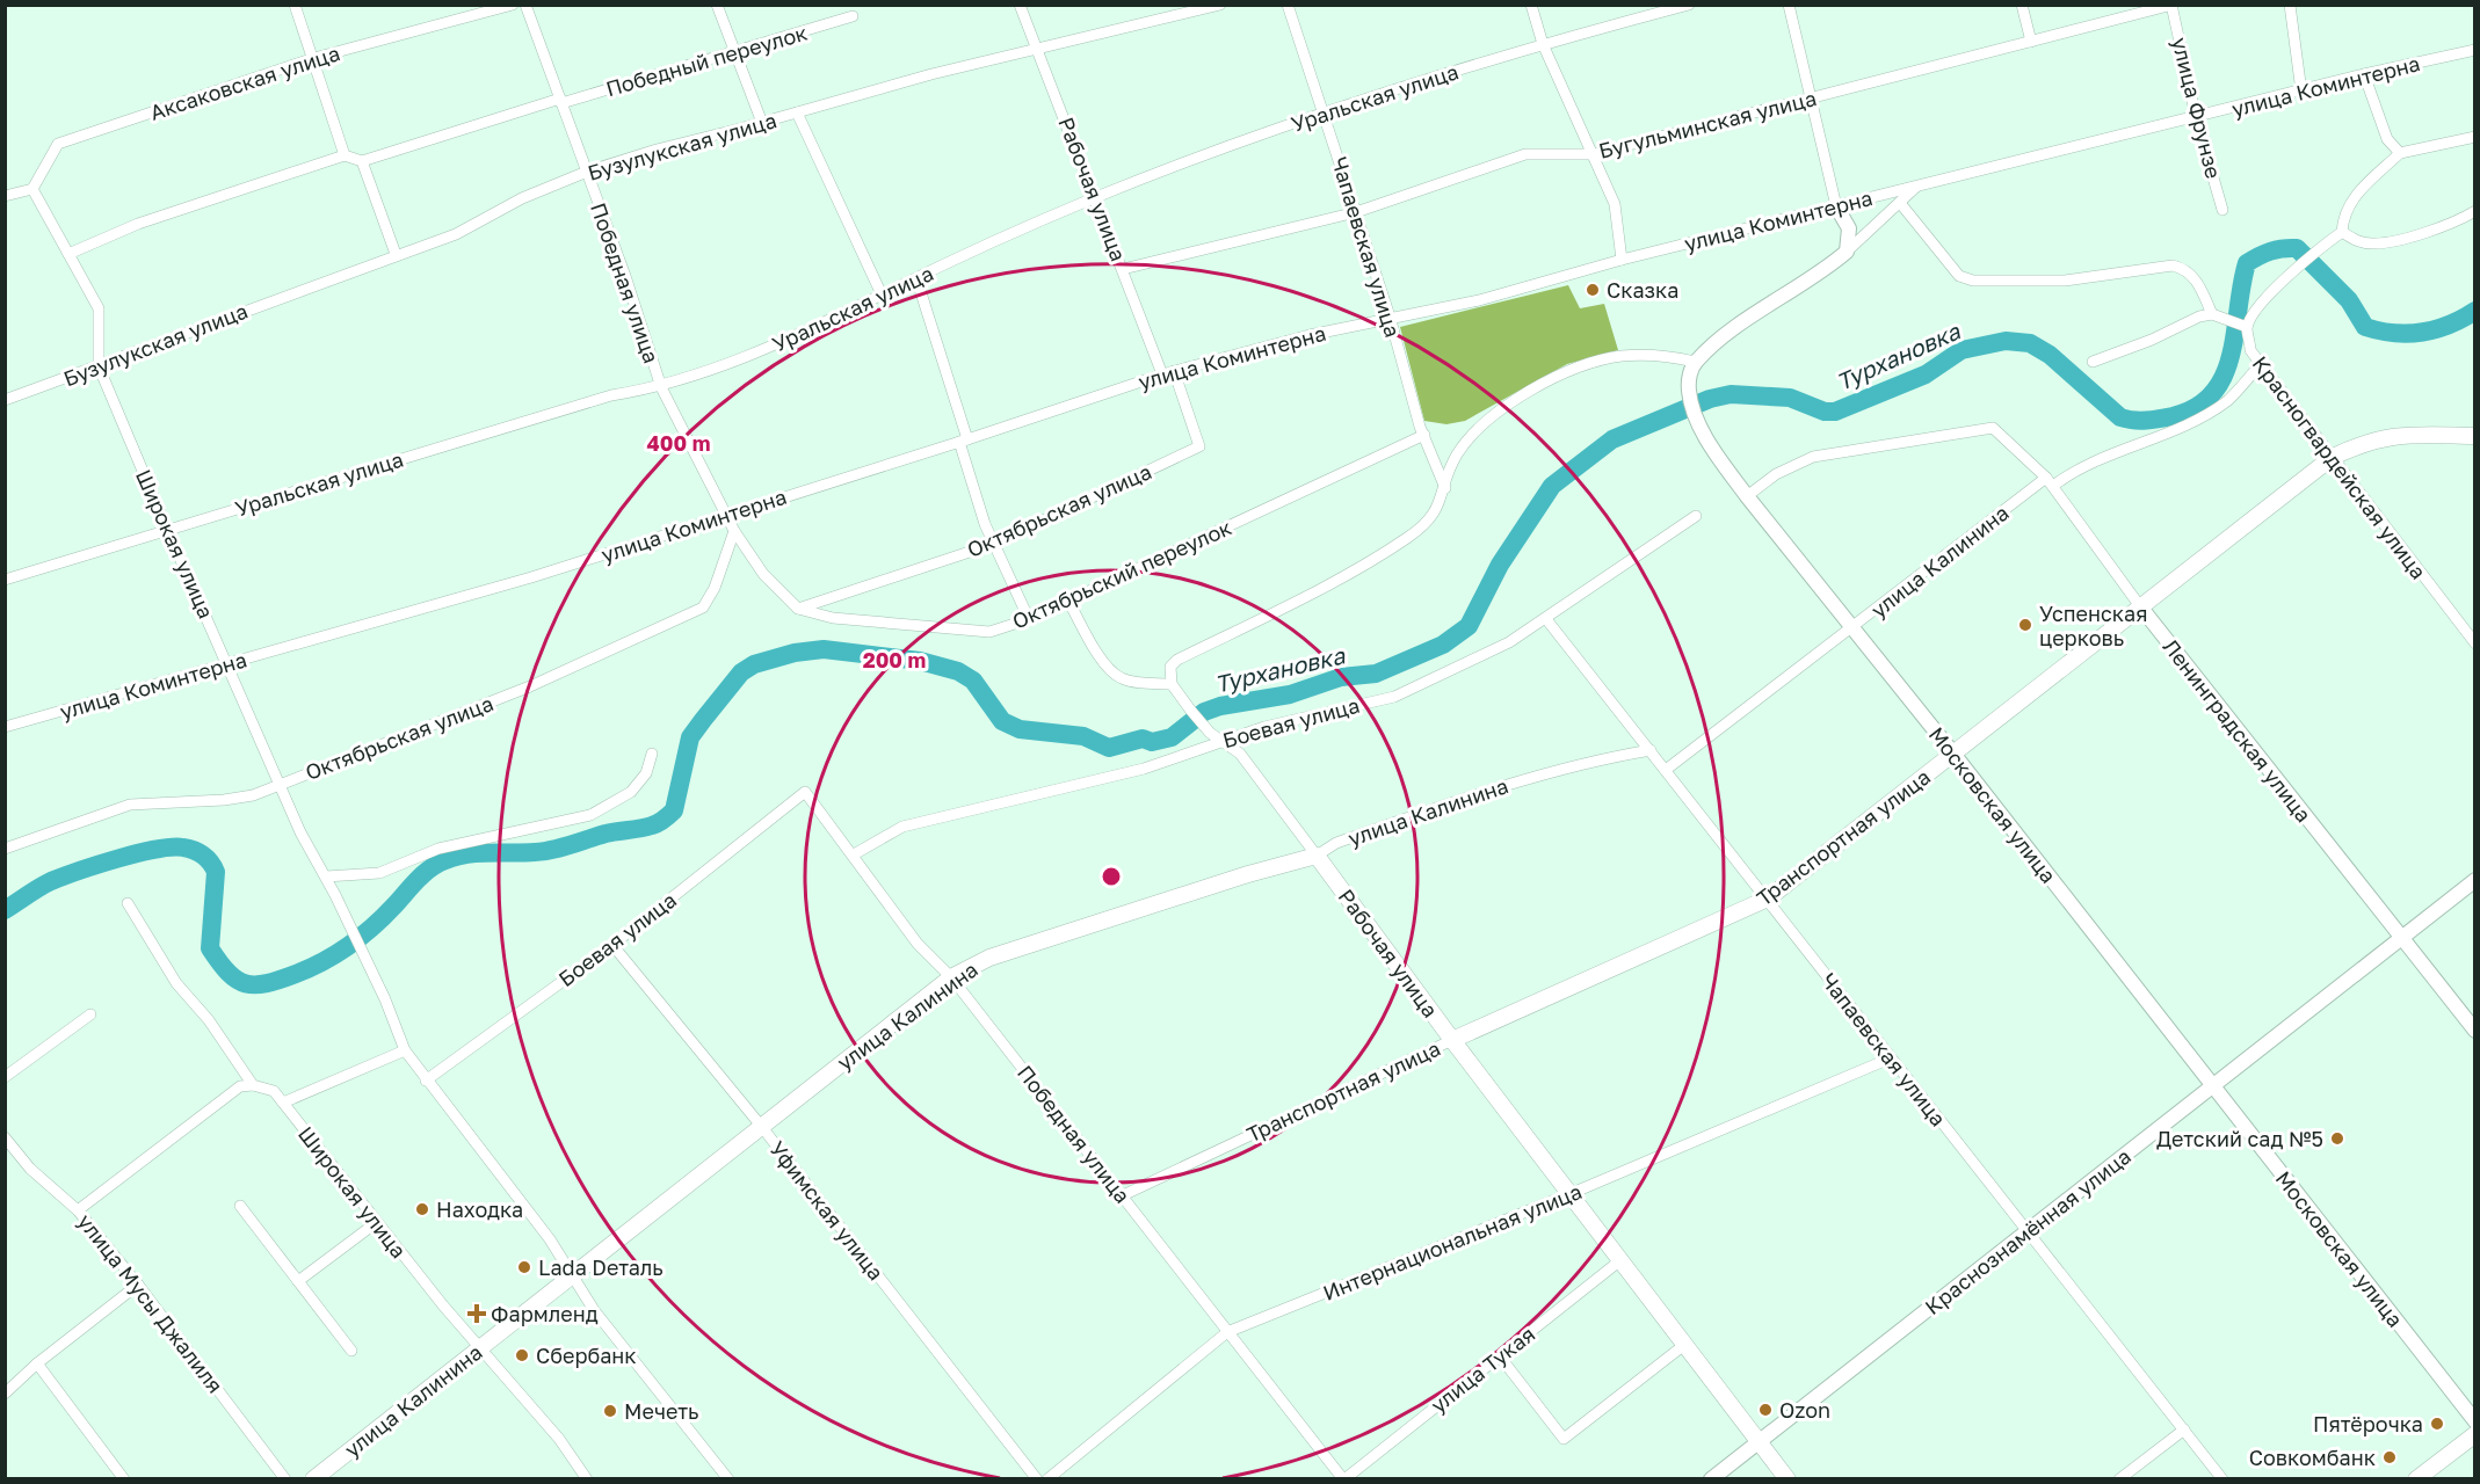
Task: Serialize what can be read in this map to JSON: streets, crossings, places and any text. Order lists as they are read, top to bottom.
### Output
{
  "streets": {
    "main road": ["Рабочая улица", "улица Калинина", "Транспортная улица"],
    "street": [
      "Победный переулок",
      "Аксаковская улица",
      "улица Коминтерна",
      "Уральская улица",
      "улица Фрунзе",
      "Бугульминская улица",
      "Бузулукская улица",
      "Чапаевская улица",
      "Победная улица",
      "Красногвардейская улица",
      "Октябрьская улица",
      "Широкая улица",
      "Октябрьский переулок",
      "Боевая улица",
      "Ленинградская улица",
      "Московская улица",
      "Уфимская улица",
      "Краснознамённая улица",
      "Интернациональная улица",
      "улица Мусы Джалиля",
      "улица Тукая"
    ]
  },
  "crossings": [
    ["Победный переулок", "Победная улица"],
    ["Аксаковская улица", "Широкая улица"],
    ["улица Коминтерна", "улица Фрунзе"],
    ["улица Коминтерна", "Рабочая улица"],
    ["улица Коминтерна", "Чапаевская улица"],
    ["улица Коминтерна", "Победная улица"],
    ["улица Коминтерна", "Широкая улица"],
    ["Уральская улица", "Рабочая улица"],
    ["Уральская улица", "Чапаевская улица"],
    ["Уральская улица", "Победная улица"],
    ["Уральская улица", "Широкая улица"],
    ["улица Фрунзе", "Бугульминская улица"],
    ["Бугульминская улица", "Рабочая улица"],
    ["Бугульминская улица", "Чапаевская улица"],
    ["Бузулукская улица", "Рабочая улица"],
    ["Бузулукская улица", "Победная улица"],
    ["Бузулукская улица", "Широкая улица"],
    ["Рабочая улица", "Октябрьская улица"],
    ["Рабочая улица", "улица Калинина"],
    ["Рабочая улица", "Боевая улица"],
    ["Рабочая улица", "Транспортная улица"],
    ["Рабочая улица", "Краснознамённая улица"],
    ["Рабочая улица", "Интернациональная улица"],
    ["Рабочая улица", "улица Тукая"],
    ["Чапаевская улица", "улица Калинина"],
    ["Чапаевская улица", "Октябрьский переулок"],
    ["Чапаевская улица", "Боевая улица"],
    ["Чапаевская улица", "Транспортная улица"],
    ["Чапаевская улица", "Краснознамённая улица"],
    ["Чапаевская улица", "Интернациональная улица"],
    ["Победная улица", "улица Калинина"],
    ["Победная улица", "Боевая улица"],
    ["Победная улица", "Транспортная улица"],
    ["Победная улица", "Интернациональная улица"],
    ["Победная улица", "улица Тукая"],
    ["Красногвардейская улица", "улица Калинина"],
    ["Красногвардейская улица", "Транспортная улица"],
    ["Октябрьская улица", "Широкая улица"],
    ["Октябрьская улица", "Октябрьский переулок"],
    ["Широкая улица", "улица Калинина"],
    ["улица Калинина", "Ленинградская улица"],
    ["улица Калинина", "Московская улица"],
    ["улица Калинина", "Уфимская улица"],
    ["Боевая улица", "Уфимская улица"],
    ["Ленинградская улица", "Московская улица"],
    ["Ленинградская улица", "Транспортная улица"],
    ["Ленинградская улица", "Краснознамённая улица"],
    ["Московская улица", "Транспортная улица"],
    ["Московская улица", "Краснознамённая улица"]
  ],
  "water": ["Турхановка"],
  "places": {
    "other": [
      "Сказка",
      "Успенская церковь",
      "Детский сад №5",
      "Находка",
      "Lada Dеталь",
      "Сбербанк",
      "Ozon",
      "Мечеть",
      "Пятёрочка",
      "Совкомбанк"
    ],
    "health": ["Фармленд"]
  },
  "rings": ["400 m", "200 m"]
}
